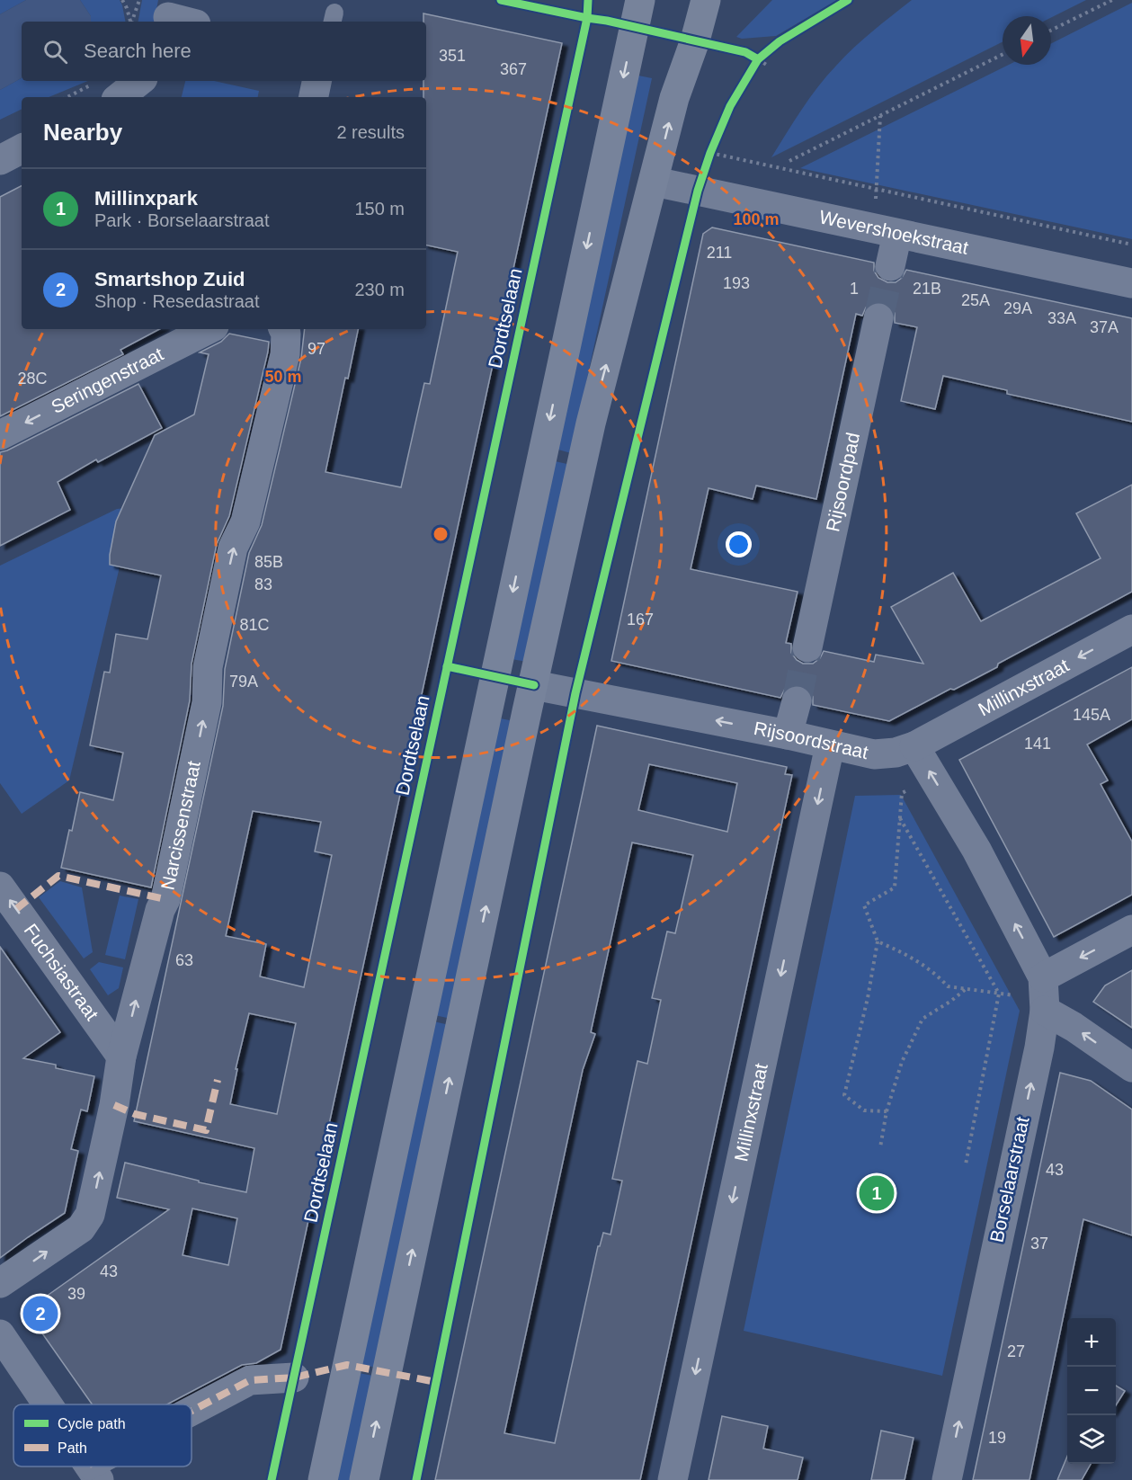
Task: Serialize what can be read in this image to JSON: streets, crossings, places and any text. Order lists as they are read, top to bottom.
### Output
{
  "streets": {
    "street": [
      "Wevershoekstraat",
      "Seringenstraat",
      "Rijsoordpad",
      "Millinxstraat",
      "Rijsoordstraat",
      "Narcissenstraat",
      "Fuchsiastraat",
      "Borselaarstraat"
    ],
    "cycle path": ["Dordtselaan"]
  },
  "crossings": [
    ["Millinxstraat", "Rijsoordstraat"],
    ["Narcissenstraat", "Fuchsiastraat"]
  ],
  "one_way": [
    "Seringenstraat",
    "Millinxstraat",
    "Rijsoordstraat",
    "Narcissenstraat",
    "Fuchsiastraat",
    "Borselaarstraat"
  ],
  "house_numbers": [
    "351",
    "367",
    "211",
    "193",
    "1",
    "21B",
    "25A",
    "29A",
    "33A",
    "37A",
    "97",
    "28C",
    "85B",
    "83",
    "167",
    "81C",
    "79A",
    "145A",
    "141",
    "63",
    "43",
    "37",
    "43",
    "39",
    "27",
    "19"
  ],
  "legend": ["Cycle path", "Path"],
  "north": "bottom",
  "page": {
    "search": "Search here",
    "heading": ["Nearby", "2 results"],
    "list": [
      {
        "mark": "1",
        "name": "Millinxpark",
        "note": "Park · Borselaarstraat",
        "value": "150 m"
      },
      {
        "mark": "2",
        "name": "Smartshop Zuid",
        "note": "Shop · Resedastraat",
        "value": "230 m"
      }
    ],
    "pins": ["1", "2"],
    "map_buttons": ["+", "−"]
  },
  "rings": ["100 m", "50 m"]
}
